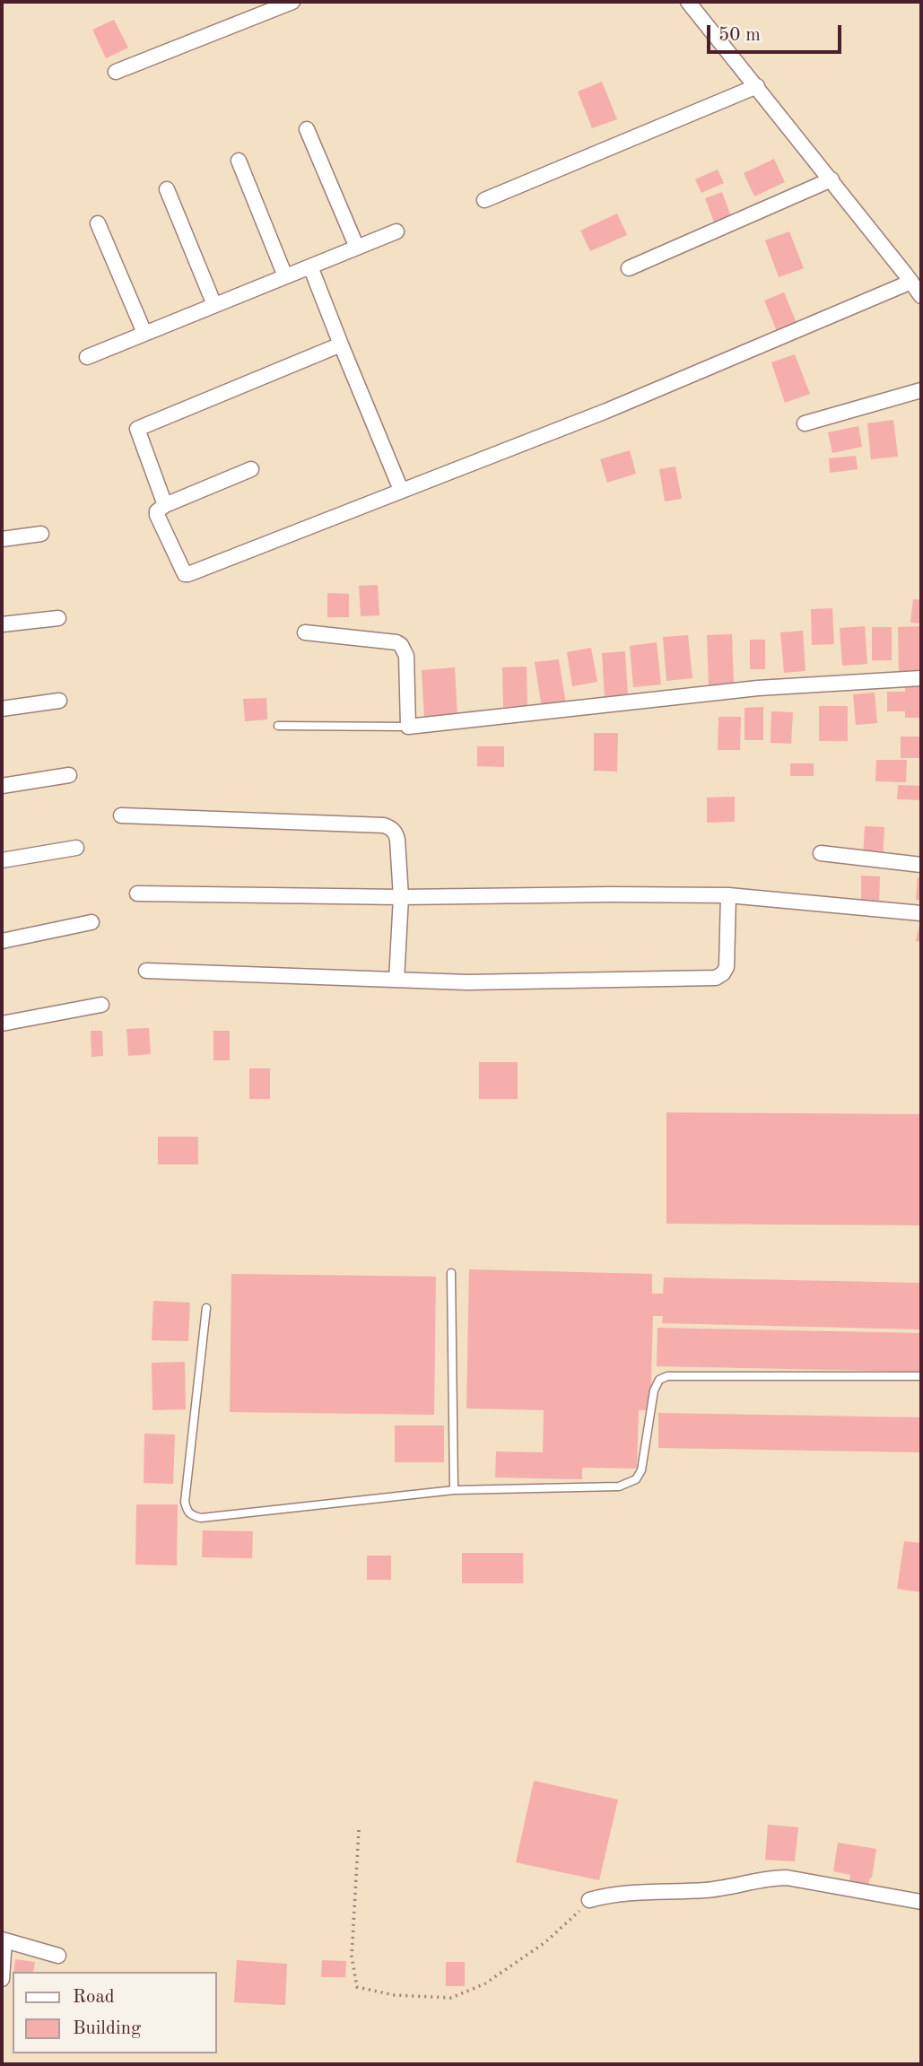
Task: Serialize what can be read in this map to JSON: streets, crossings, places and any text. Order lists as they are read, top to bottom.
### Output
{
  "legend": ["Road", "Building"],
  "scale_bar": "50 m"
}
